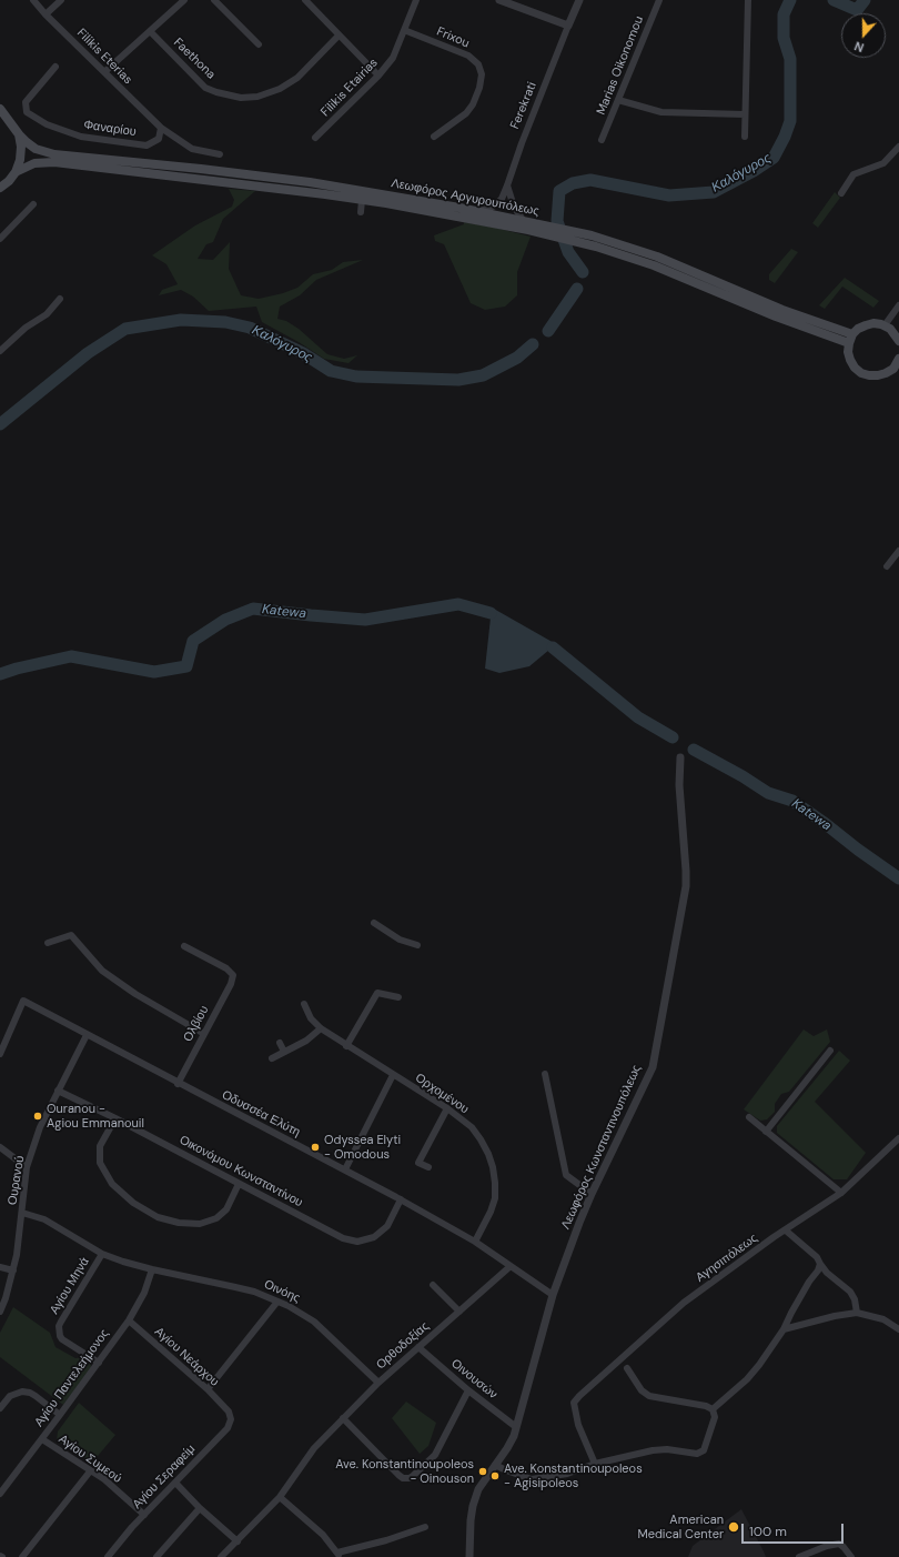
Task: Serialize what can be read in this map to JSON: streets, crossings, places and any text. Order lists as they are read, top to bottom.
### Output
{
  "streets": {
    "main road": ["Λεωφόρος Αργυρουπόλεως"],
    "street": [
      "Frixou",
      "Filikis Eterias",
      "Faethona",
      "Marias Oikonomou",
      "Filikis Etairias",
      "Ferekrati",
      "Φαναρίου",
      "Ολβίου",
      "Ορχομένου",
      "Οδυσσέα Ελύτη",
      "Λεωφόρος Κωνσταντινουπόλεως",
      "Οικονόμου Κωνσταντίνου",
      "Ουρανού",
      "Αγησιπόλεως",
      "Αγίου Μηνά",
      "Οινόης",
      "Ορθοδοξίας",
      "Αγίου Νεάρχου",
      "Αγίου Παντελεήμονος",
      "Οινουσών",
      "Αγίου Συμεού",
      "Αγίου Σεραφείμ"
    ]
  },
  "crossings": [
    ["Frixou", "Filikis Etairias"],
    ["Filikis Eterias", "Φαναρίου"],
    ["Ferekrati", "Λεωφόρος Αργυρουπόλεως"],
    ["Ολβίου", "Οδυσσέα Ελύτη"],
    ["Ορχομένου", "Οδυσσέα Ελύτη"],
    ["Οδυσσέα Ελύτη", "Λεωφόρος Κωνσταντινουπόλεως"],
    ["Οδυσσέα Ελύτη", "Οικονόμου Κωνσταντίνου"],
    ["Οδυσσέα Ελύτη", "Ουρανού"],
    ["Οδυσσέα Ελύτη", "Ορθοδοξίας"],
    ["Λεωφόρος Κωνσταντινουπόλεως", "Οινουσών"],
    ["Οικονόμου Κωνσταντίνου", "Ουρανού"],
    ["Ουρανού", "Οινόης"],
    ["Αγίου Μηνά", "Οινόης"],
    ["Αγίου Μηνά", "Αγίου Παντελεήμονος"],
    ["Οινόης", "Ορθοδοξίας"],
    ["Οινόης", "Αγίου Παντελεήμονος"],
    ["Ορθοδοξίας", "Οινουσών"],
    ["Αγίου Νεάρχου", "Αγίου Παντελεήμονος"],
    ["Αγίου Νεάρχου", "Αγίου Σεραφείμ"],
    ["Αγίου Παντελεήμονος", "Αγίου Συμεού"],
    ["Αγίου Συμεού", "Αγίου Σεραφείμ"]
  ],
  "water": ["Καλόγυρος", "Katewa"],
  "places": [
    "Ouranou - Agiou Emmanouil",
    "Odyssea Elyti - Omodous",
    "Ave. Konstantinoupoleos - Oinouson",
    "Ave. Konstantinoupoleos - Agisipoleos",
    "American Medical Center"
  ],
  "scale_bar": "100 m",
  "north": "bottom"
}
